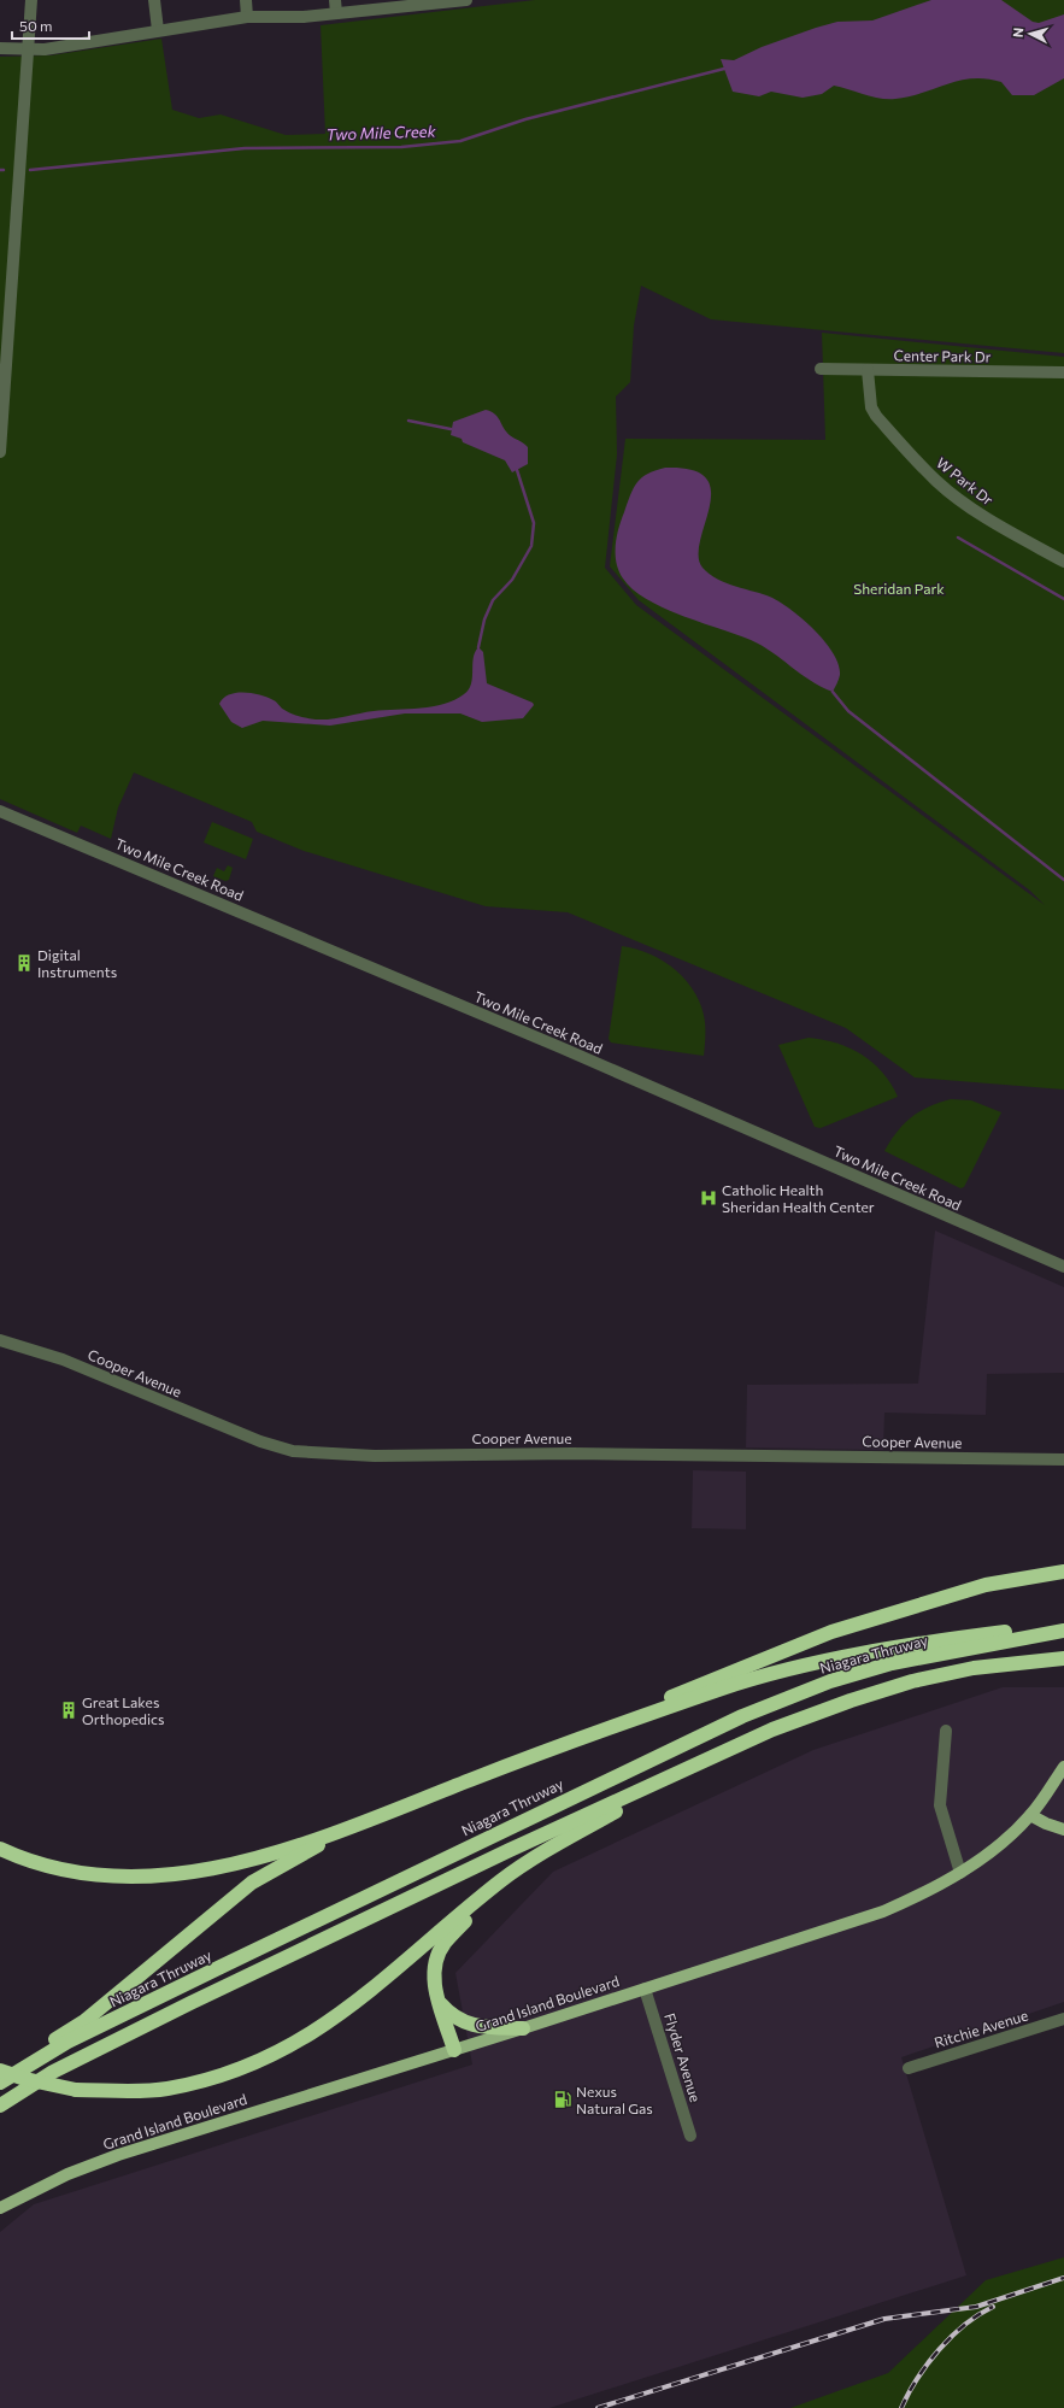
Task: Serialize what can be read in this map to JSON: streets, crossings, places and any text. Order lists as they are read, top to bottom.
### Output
{
  "streets": {
    "highway": ["Niagara Thruway"],
    "main road": ["Grand Island Boulevard"],
    "street": [
      "Center Park Dr",
      "W Park Dr",
      "Two Mile Creek Road",
      "Cooper Avenue",
      "Ritchie Avenue",
      "Flyder Avenue"
    ]
  },
  "crossings": [
    ["Center Park Dr", "W Park Dr"],
    ["Grand Island Boulevard", "Flyder Avenue"]
  ],
  "water": ["Two Mile Creek"],
  "parks": ["Sheridan Park"],
  "places": {
    "building": ["Digital Instruments", "Great Lakes Orthopedics"],
    "hospital": ["Catholic Health Sheridan Health Center"],
    "fuel station": ["Nexus Natural Gas"]
  },
  "scale_bar": "50 m",
  "north": "left"
}
